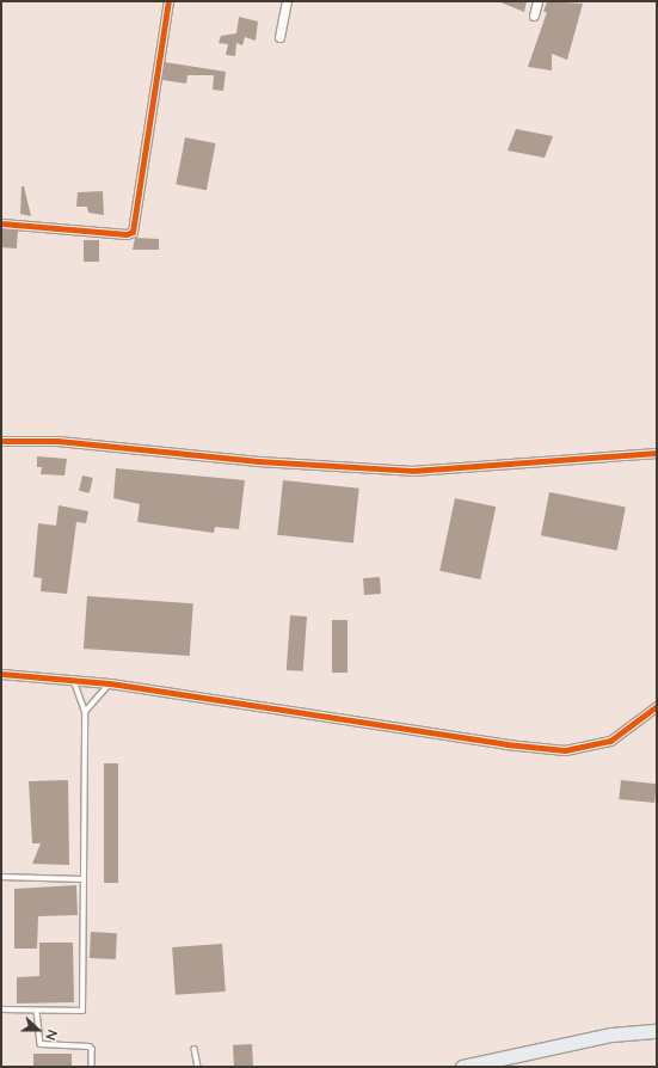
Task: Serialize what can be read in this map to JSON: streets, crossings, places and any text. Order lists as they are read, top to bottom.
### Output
{
  "north": "right"
}
